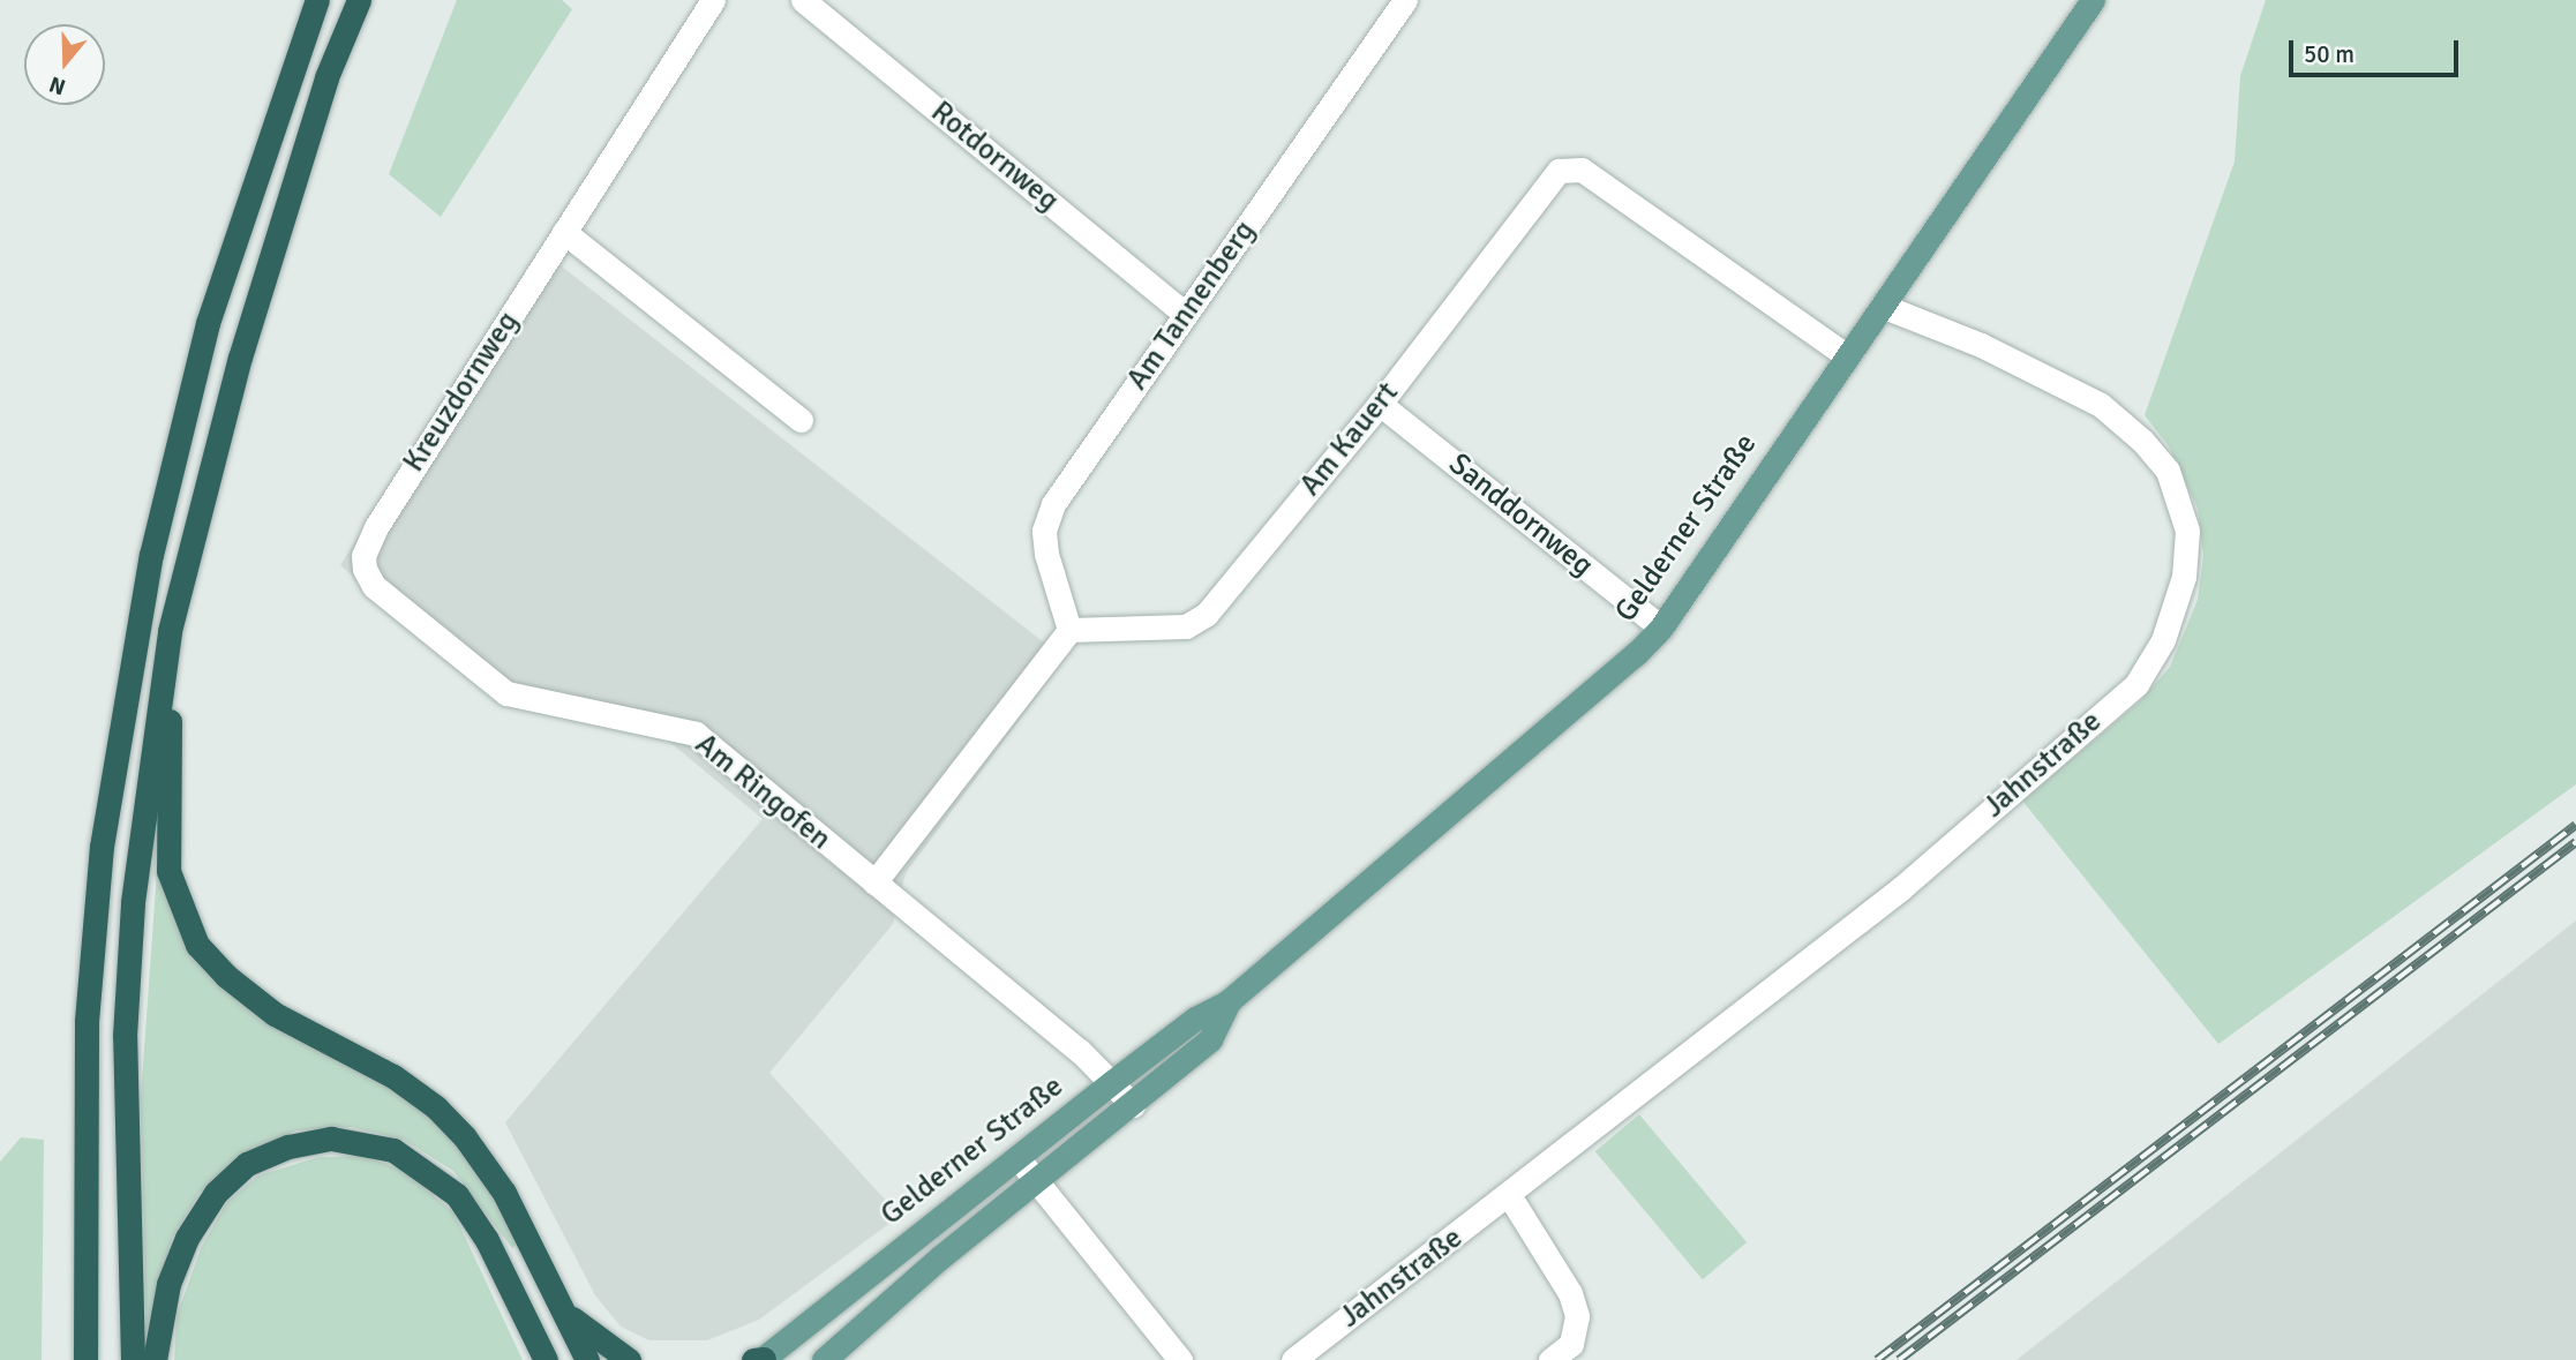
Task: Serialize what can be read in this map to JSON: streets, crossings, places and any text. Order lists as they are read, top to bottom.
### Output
{
  "streets": {
    "main road": ["Gelderner Straße"],
    "street": [
      "Rotdornweg",
      "Am Tannenberg",
      "Kreuzdornweg",
      "Am Kauert",
      "Sanddornweg",
      "Jahnstraße",
      "Am Ringofen"
    ]
  },
  "crossings": [
    ["Rotdornweg", "Am Tannenberg"],
    ["Am Tannenberg", "Am Kauert"],
    ["Kreuzdornweg", "Am Ringofen"],
    ["Am Kauert", "Sanddornweg"],
    ["Am Kauert", "Gelderner Straße"],
    ["Sanddornweg", "Gelderner Straße"],
    ["Gelderner Straße", "Jahnstraße"],
    ["Gelderner Straße", "Am Ringofen"]
  ],
  "scale_bar": "50 m",
  "north": "bottom"
}
